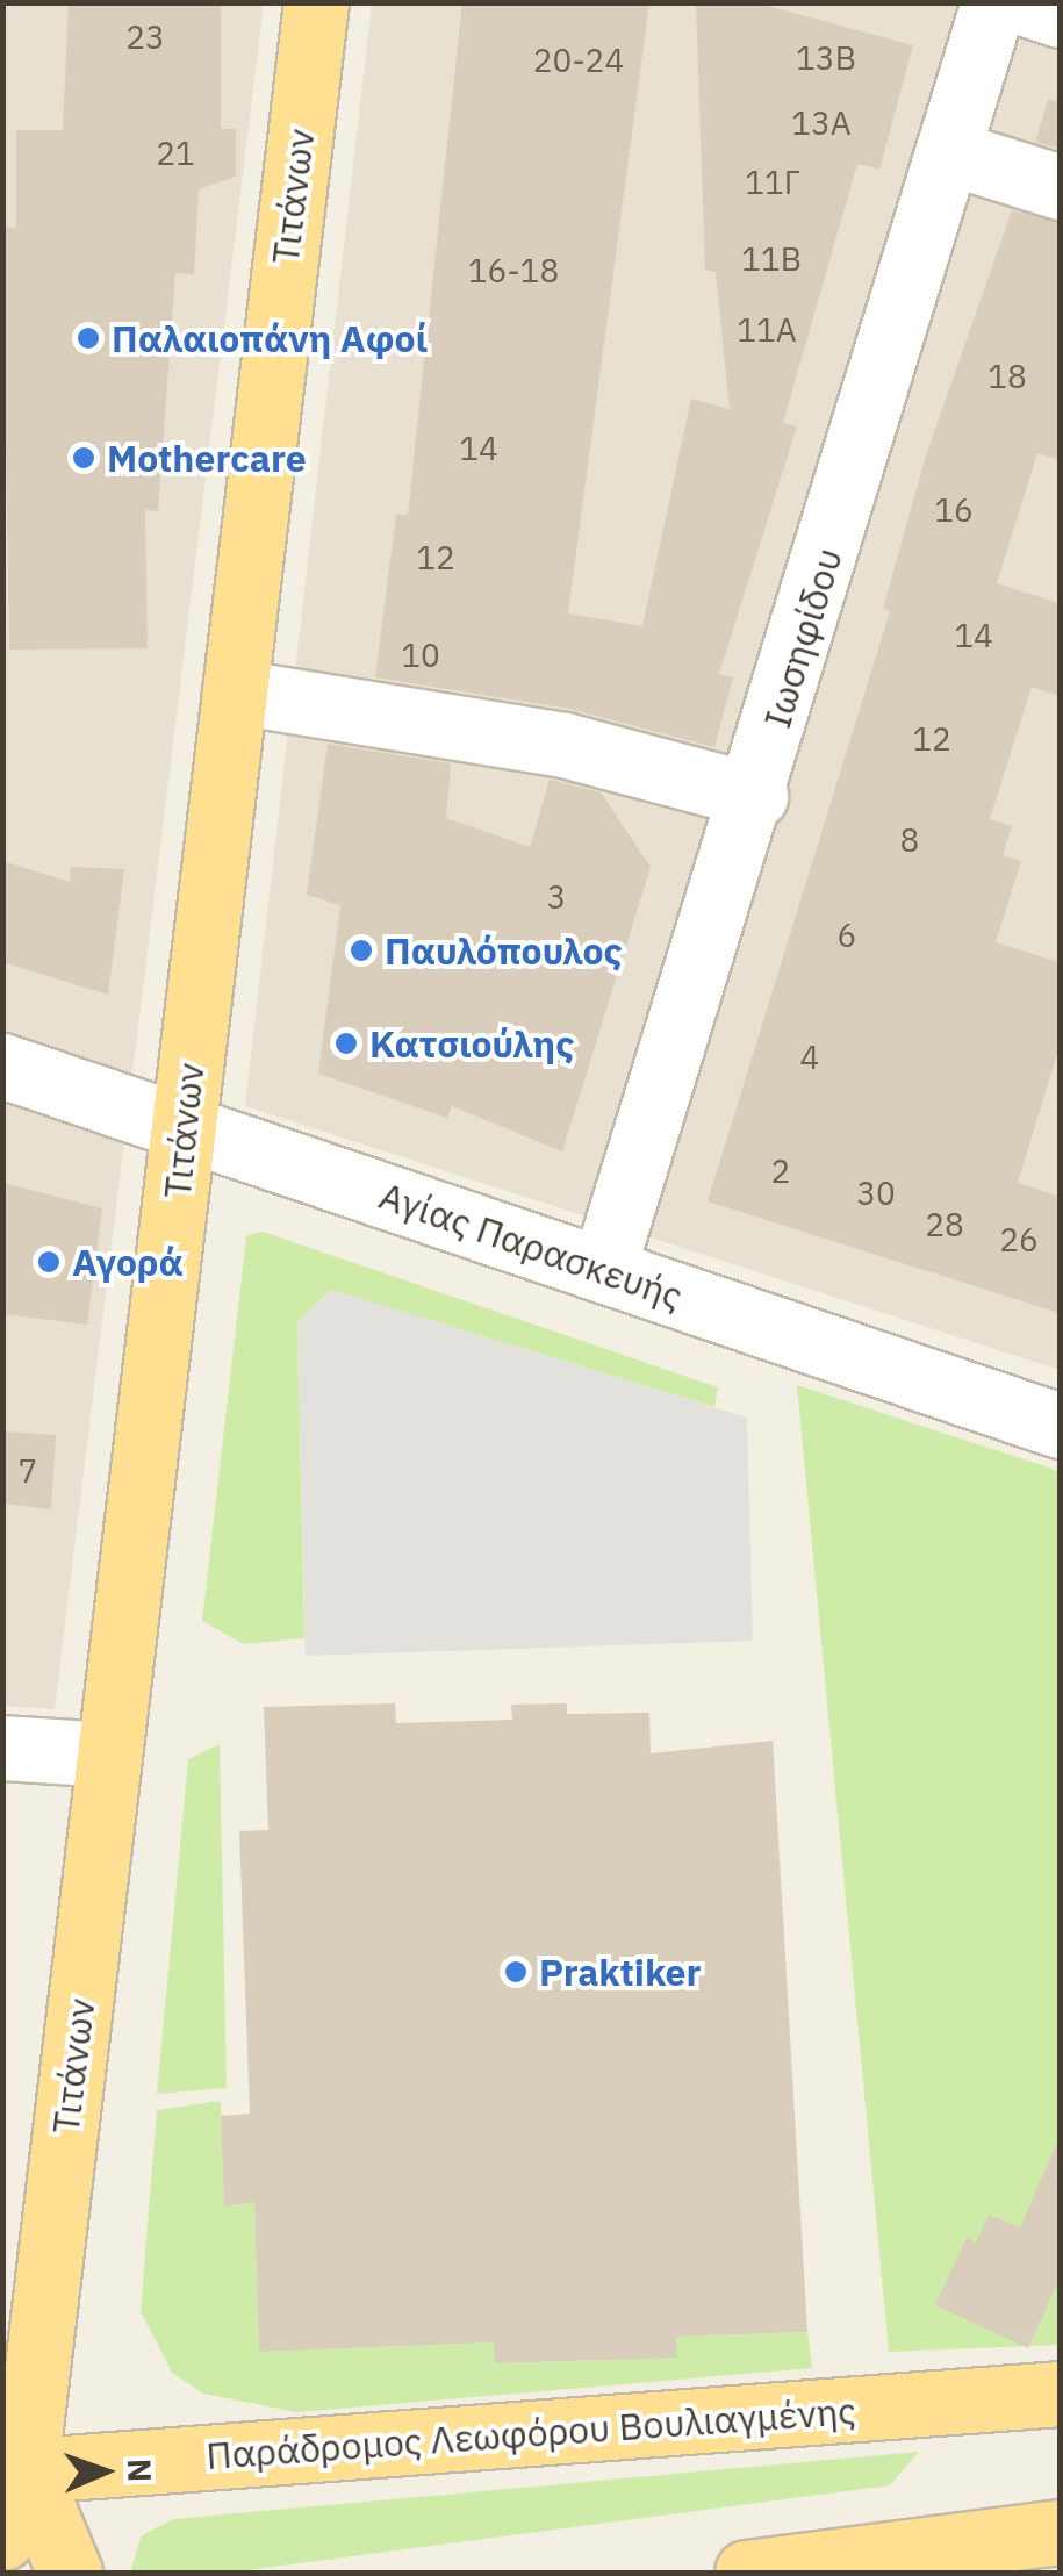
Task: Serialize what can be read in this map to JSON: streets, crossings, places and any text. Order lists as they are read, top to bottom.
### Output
{
  "streets": {
    "main road": ["Τιτάνων", "Παράδρομος Λεωφόρου Βουλιαγμένης"],
    "street": ["Ιωσηφίδου", "Αγίας Παρασκευής"]
  },
  "crossings": [
    ["Τιτάνων", "Αγίας Παρασκευής"],
    ["Τιτάνων", "Παράδρομος Λεωφόρου Βουλιαγμένης"],
    ["Ιωσηφίδου", "Αγίας Παρασκευής"]
  ],
  "places": [
    "Παλαιοπάνη Αφοί",
    "Mothercare",
    "Παυλόπουλος",
    "Κατσιούλης",
    "Αγορά",
    "Praktiker"
  ],
  "house_numbers": [
    "23",
    "13Β",
    "20-24",
    "13Α",
    "21",
    "11Γ",
    "11Β",
    "16-18",
    "11Α",
    "18",
    "14",
    "16",
    "12",
    "14",
    "10",
    "12",
    "8",
    "3",
    "6",
    "4",
    "2",
    "30",
    "28",
    "26",
    "7"
  ],
  "north": "right"
}
